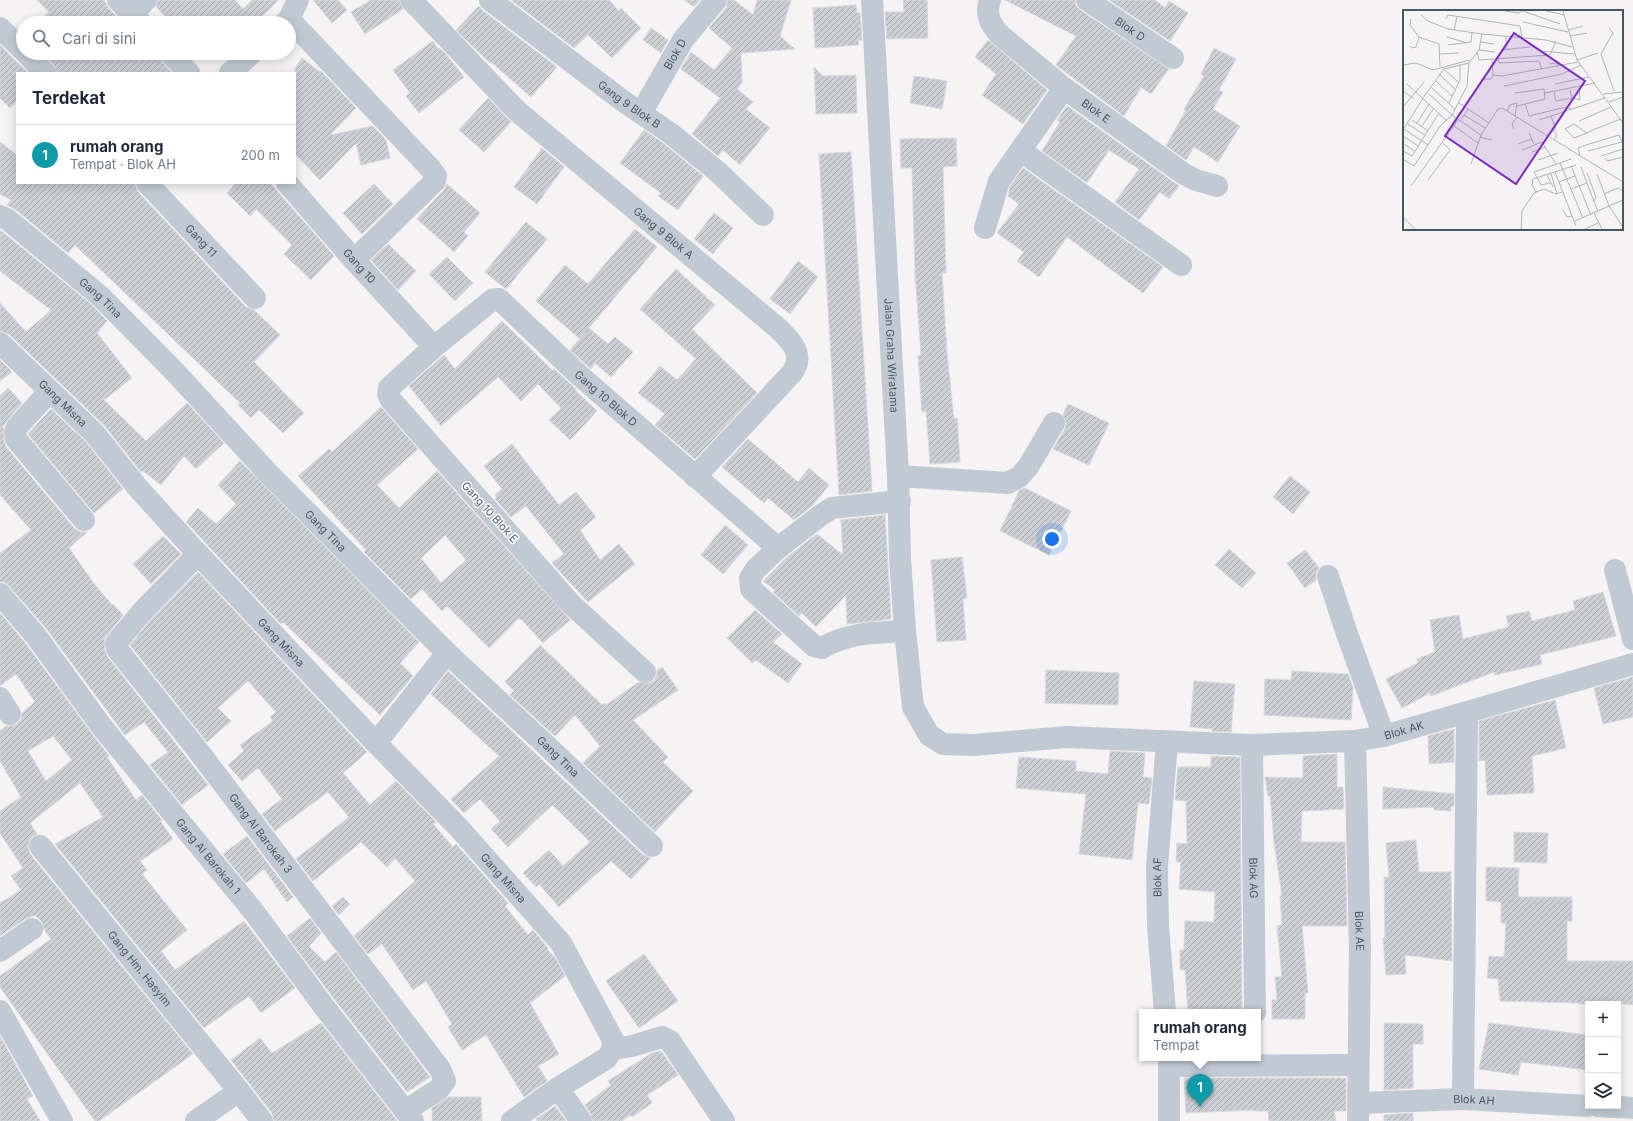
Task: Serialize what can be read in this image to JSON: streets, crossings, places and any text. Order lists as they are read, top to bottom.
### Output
{
  "streets": {
    "street": [
      "Blok D",
      "Gang 9 Blok B",
      "Blok E",
      "Gang 9 Blok A",
      "Gang 11",
      "Gang 10",
      "Gang Tina",
      "Jalan Graha Wiratama",
      "Gang 10 Blok D",
      "Gang Misna",
      "Gang 10 Blok E",
      "Blok AK",
      "Gang Al Barokah 3",
      "Gang Al Barokah 1",
      "Blok AF",
      "Blok AG",
      "Blok AE",
      "Gang Hm. Hasyim",
      "Blok AH"
    ]
  },
  "crossings": [
    ["Blok D", "Gang 9 Blok B"],
    ["Gang 9 Blok A", "Gang 10 Blok D"],
    ["Gang 10", "Gang 10 Blok D"],
    ["Gang 10", "Gang 10 Blok E"],
    ["Jalan Graha Wiratama", "Blok AK"],
    ["Gang 10 Blok D", "Gang 10 Blok E"],
    ["Gang Misna", "Gang Al Barokah 3"],
    ["Blok AK", "Blok AF"],
    ["Blok AK", "Blok AG"],
    ["Blok AK", "Blok AE"],
    ["Gang Al Barokah 3", "Gang Al Barokah 1"],
    ["Blok AE", "Blok AH"]
  ],
  "page": {
    "search": "Cari di sini",
    "heading": "Terdekat",
    "list": [
      {
        "mark": "1",
        "name": "rumah orang",
        "note": "Tempat · Blok AH",
        "value": "200 m"
      }
    ],
    "map_buttons": ["+", "−"],
    "popup": ["rumah orang", "Tempat"],
    "pins": "1"
  }
}
